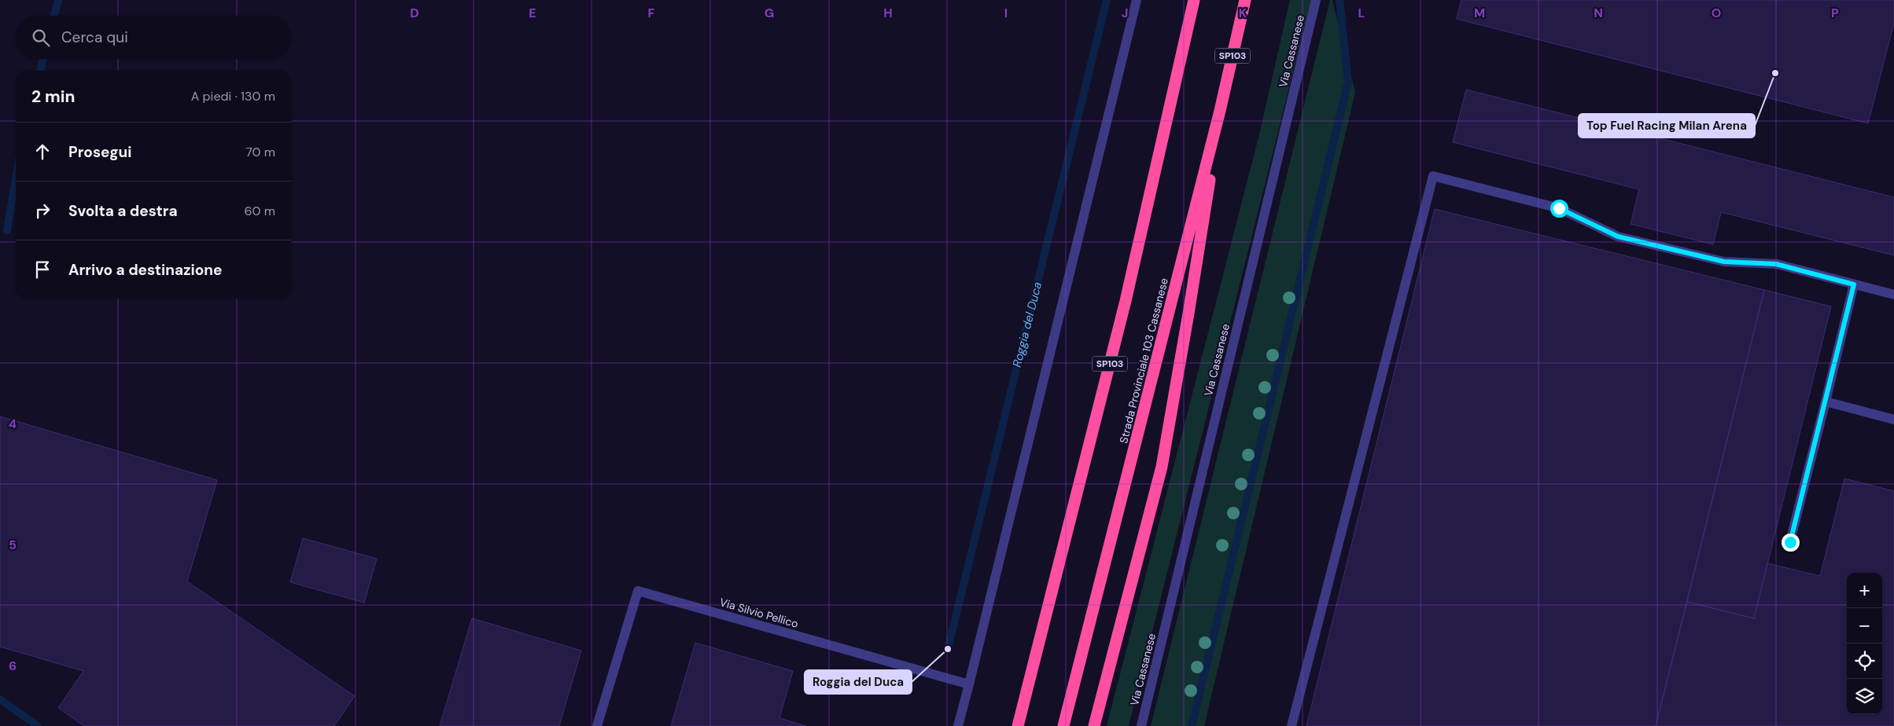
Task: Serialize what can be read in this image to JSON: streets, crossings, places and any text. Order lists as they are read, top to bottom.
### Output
{
  "streets": {
    "highway": ["SP103", "Strada Provinciale 103 Cassanese"],
    "street": ["Via Cassanese", "Via Silvio Pellico"]
  },
  "crossings": [
    ["SP103", "Strada Provinciale 103 Cassanese"]
  ],
  "water": ["Roggia del Duca"],
  "places": ["Top Fuel Racing Milan Arena", "Roggia del Duca"],
  "page": {
    "search": "Cerca qui",
    "heading": ["2 min", "A piedi · 130 m"],
    "list": [
      ["Prosegui", "70 m"],
      ["Svolta a destra", "60 m"],
      "Arrivo a destinazione"
    ],
    "map_buttons": ["+", "−"]
  },
  "grid": {
    "columns": [
      "D",
      "E",
      "F",
      "G",
      "H",
      "I",
      "J",
      "K",
      "L",
      "M",
      "N",
      "O",
      "P"
    ],
    "rows": ["4", "5", "6"]
  }
}
